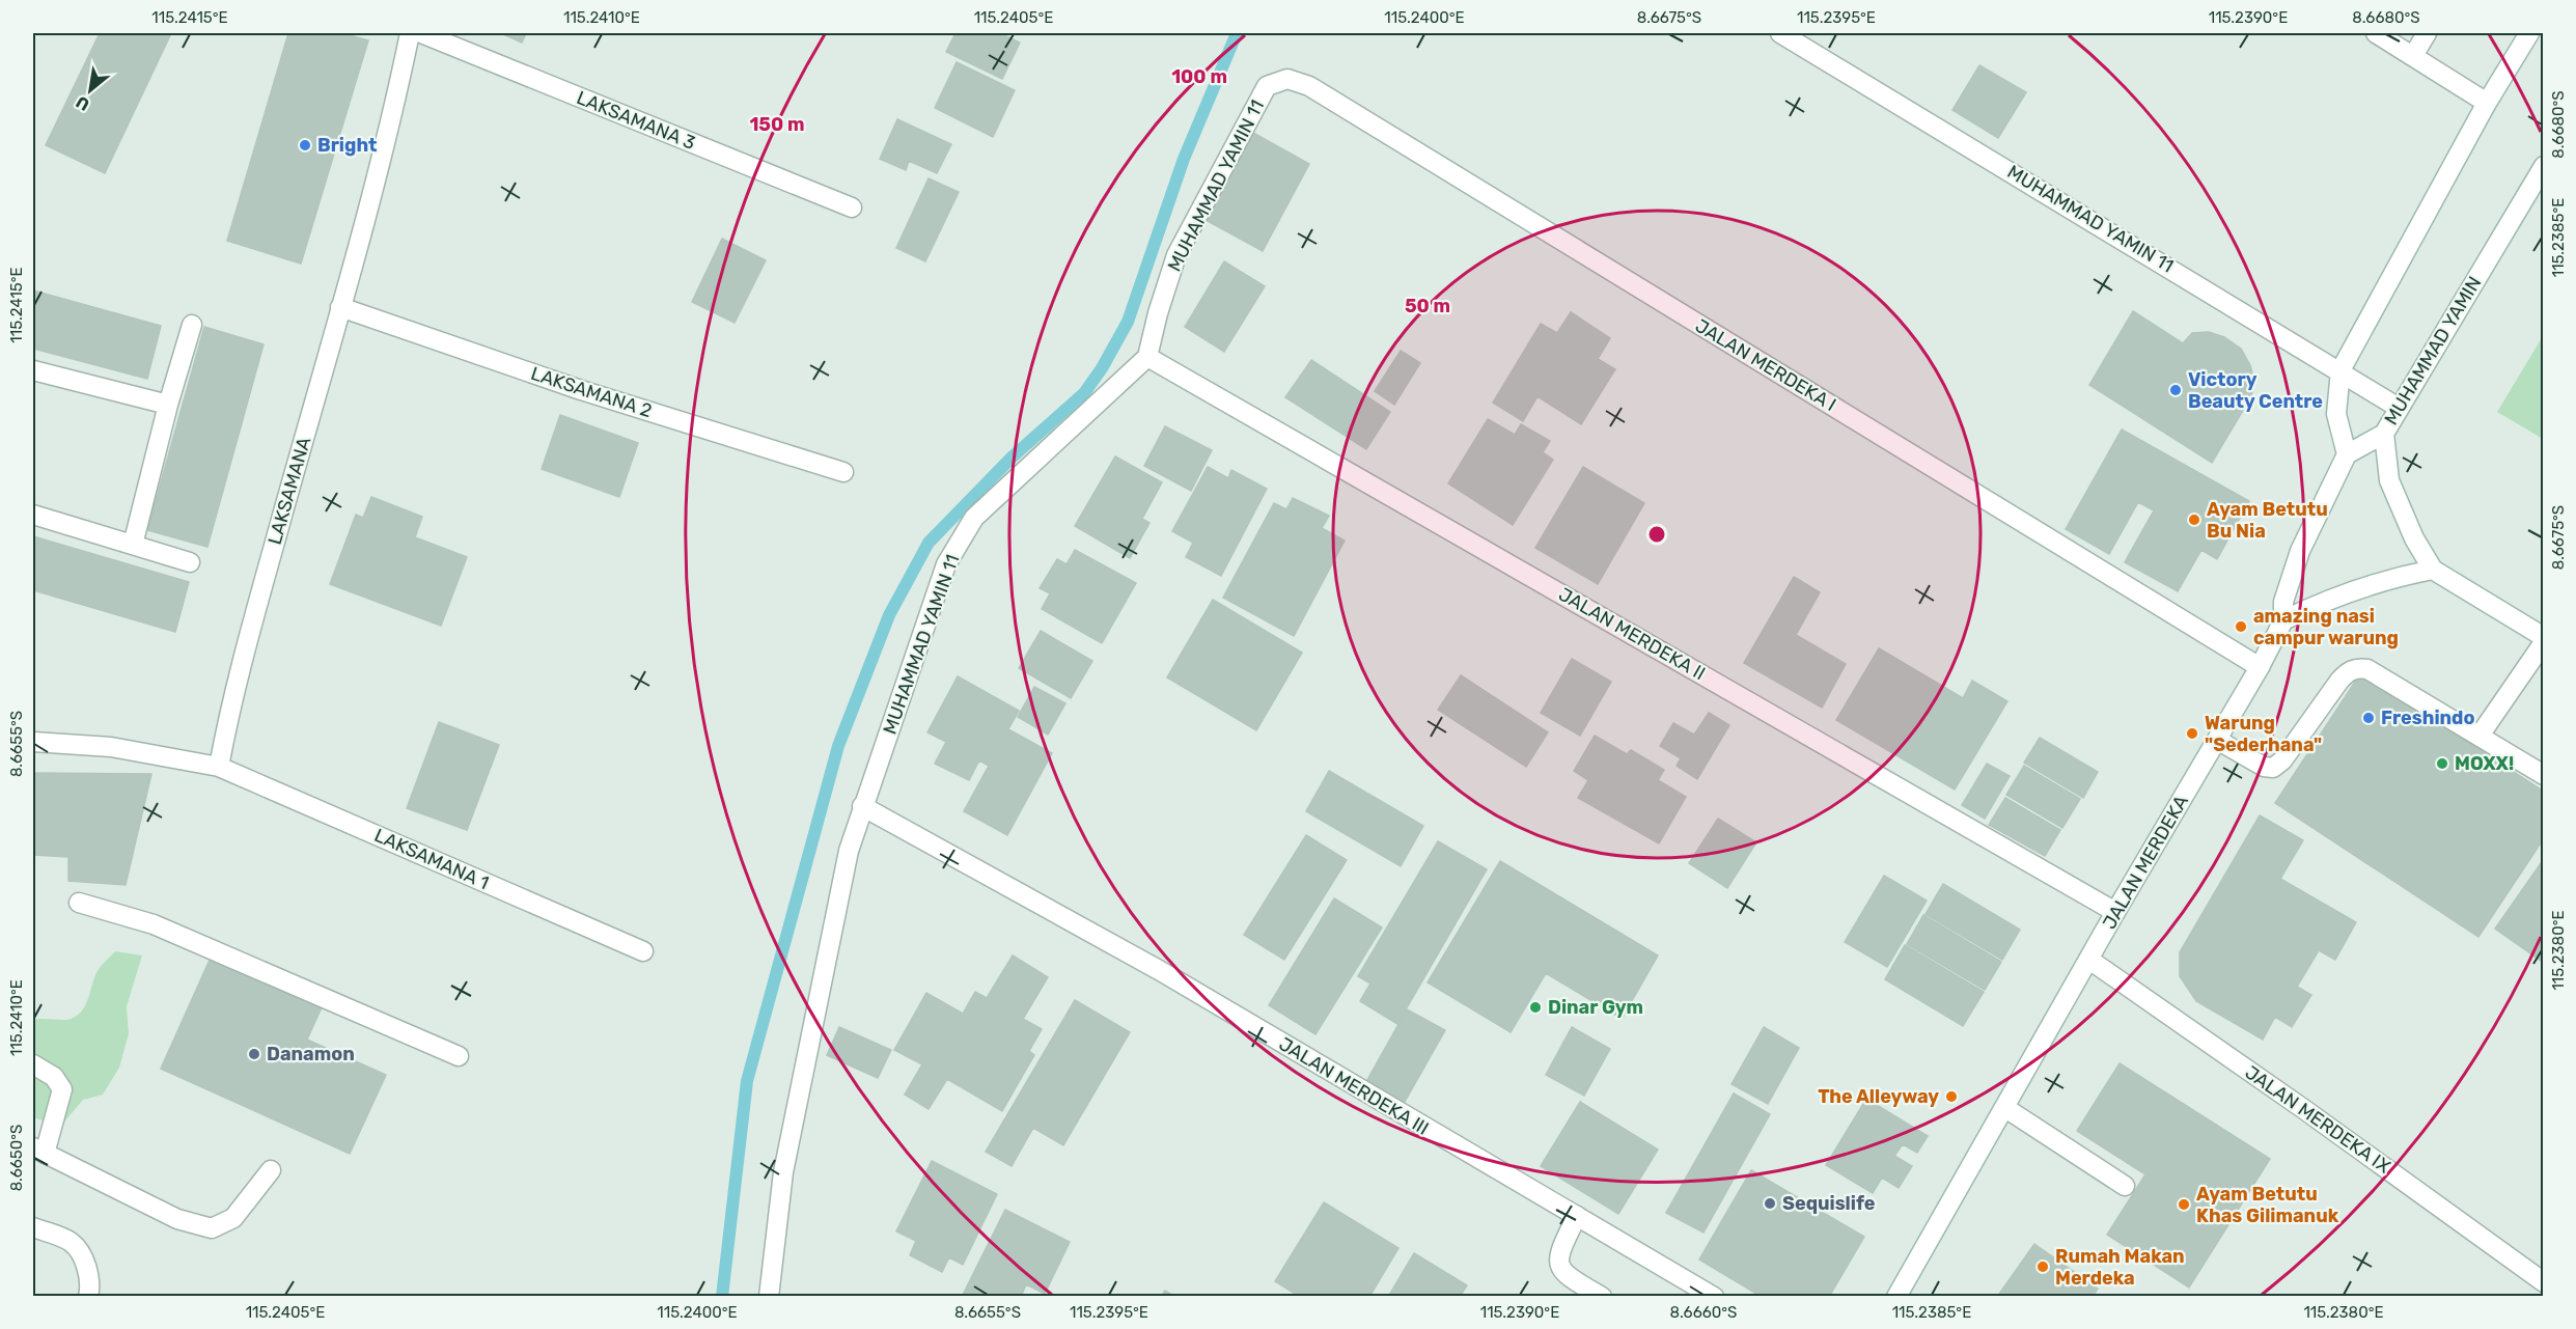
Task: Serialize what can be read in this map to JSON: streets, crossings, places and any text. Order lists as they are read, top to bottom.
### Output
{
  "streets": {
    "street": [
      "LAKSAMANA 3",
      "MUHAMMAD YAMIN 11",
      "MUHAMMAD YAMIN",
      "JALAN MERDEKA I",
      "LAKSAMANA 2",
      "LAKSAMANA",
      "JALAN MERDEKA II",
      "LAKSAMANA 1",
      "JALAN MERDEKA",
      "JALAN MERDEKA III",
      "JALAN MERDEKA IX"
    ]
  },
  "crossings": [
    ["MUHAMMAD YAMIN 11", "MUHAMMAD YAMIN"],
    ["MUHAMMAD YAMIN 11", "JALAN MERDEKA I"],
    ["MUHAMMAD YAMIN 11", "JALAN MERDEKA II"],
    ["MUHAMMAD YAMIN 11", "JALAN MERDEKA III"],
    ["JALAN MERDEKA I", "JALAN MERDEKA"],
    ["LAKSAMANA 2", "LAKSAMANA"],
    ["LAKSAMANA", "LAKSAMANA 1"],
    ["JALAN MERDEKA II", "JALAN MERDEKA"],
    ["JALAN MERDEKA", "JALAN MERDEKA IX"]
  ],
  "places": [
    "Bright",
    "Victory Beauty Centre",
    "Ayam Betutu Bu Nia",
    "amazing nasi campur warung",
    "Freshindo",
    "Warung \"Sederhana\"",
    "MOXX!",
    "Dinar Gym",
    "Danamon",
    "The Alleyway",
    "Sequislife",
    "Ayam Betutu Khas Gilimanuk",
    "Rumah Makan Merdeka"
  ],
  "north": "bottom left",
  "coordinates": [
    "115.2415°E",
    "115.2410°E",
    "115.2405°E",
    "115.2400°E",
    "8.6675°S",
    "115.2395°E",
    "115.2390°E",
    "8.6680°S",
    "115.2385°E",
    "8.6655°S",
    "115.2380°E",
    "8.6650°S",
    "8.6660°S"
  ],
  "rings": ["100 m", "150 m", "50 m"]
}
